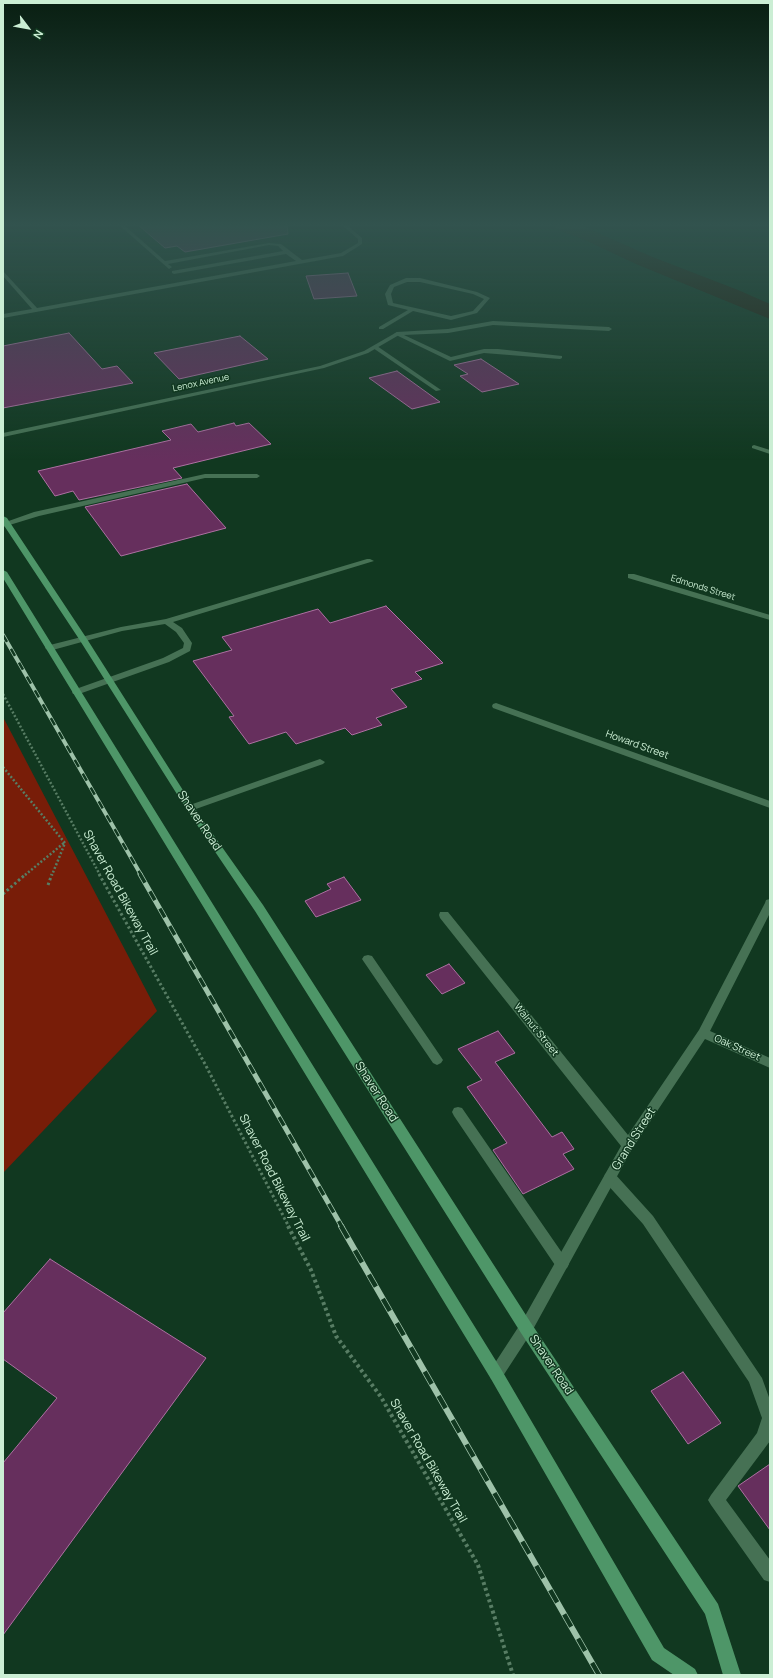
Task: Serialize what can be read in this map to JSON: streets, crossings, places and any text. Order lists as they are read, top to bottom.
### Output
{
  "streets": {
    "main road": ["Shaver Road"],
    "street": [
      "Lenox Avenue",
      "Edmonds Street",
      "Howard Street",
      "Walnut Street",
      "Oak Street",
      "Grand Street"
    ],
    "path": ["Shaver Road Bikeway Trail"]
  },
  "crossings": [
    ["Shaver Road", "Grand Street"],
    ["Walnut Street", "Grand Street"],
    ["Oak Street", "Grand Street"]
  ],
  "north": "bottom right"
}
